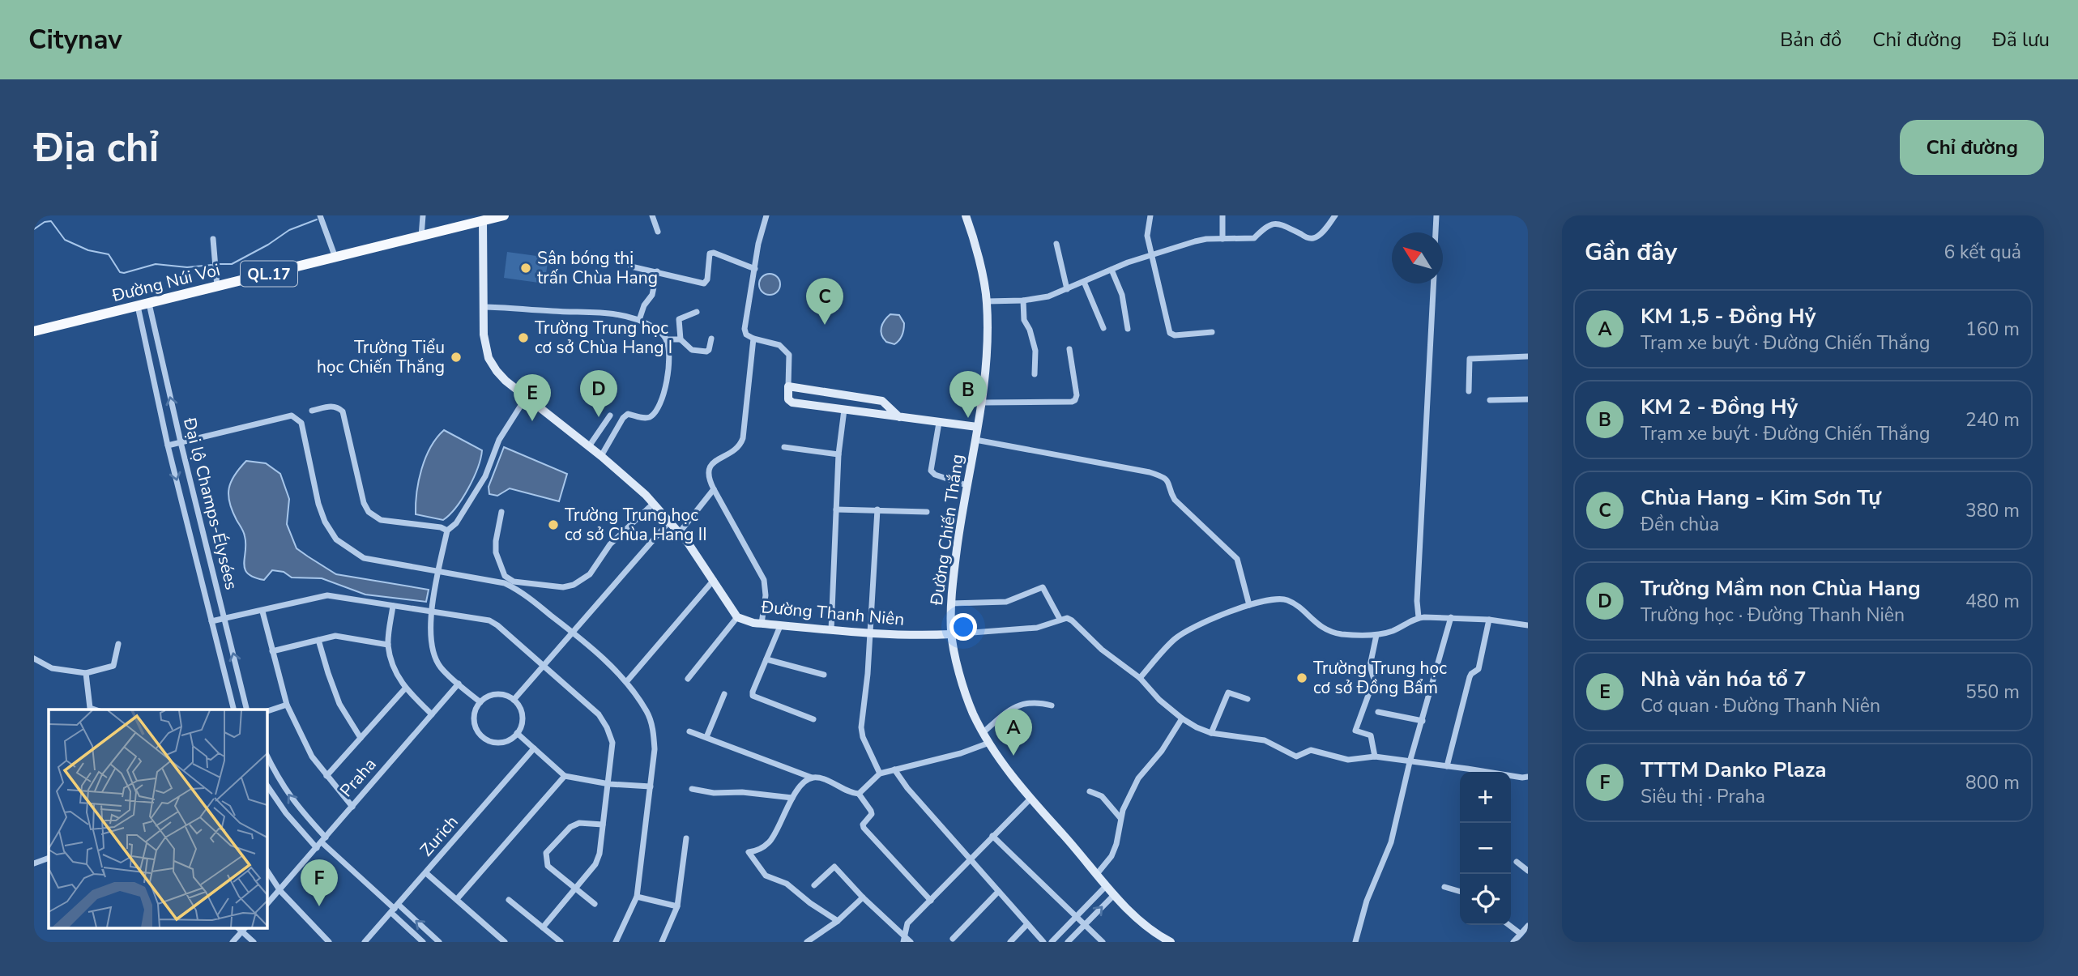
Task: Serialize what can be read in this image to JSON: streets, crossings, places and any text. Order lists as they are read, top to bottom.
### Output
{
  "streets": {
    "main road": ["QL.17", "Đường Núi Voi"],
    "street": [
      "Đại lộ Champs-Élysées",
      "Đường Chiến Thắng",
      "Đường Thanh Niên",
      "Praha",
      "Zurich"
    ]
  },
  "crossings": [
    ["Đường Núi Voi", "Đại lộ Champs-Élysées"],
    ["Đường Núi Voi", "Đường Thanh Niên"],
    ["Đường Chiến Thắng", "Đường Thanh Niên"]
  ],
  "places": [
    "Sân bóng thị trấn Chùa Hang",
    "Trường Trung học cơ sở Chùa Hang I",
    "Trường Tiểu học Chiến Thắng",
    "Trường Trung học cơ sở Chùa Hang II",
    "Trường Trung học cơ sở Đồng Bẩm"
  ],
  "north": "top left",
  "page": {
    "header": "Citynav",
    "nav": ["Bản đồ", "Chỉ đường", "Đã lưu"],
    "buttons": "Chỉ đường",
    "title": "Địa chỉ",
    "heading": ["Gần đây", "6 kết quả"],
    "pins": [
      "C",
      "D",
      "B",
      "E",
      "A",
      "F"
    ],
    "list": [
      {
        "mark": "A",
        "name": "KM 1,5 - Đồng Hỷ",
        "note": "Trạm xe buýt · Đường Chiến Thắng",
        "value": "160 m"
      },
      {
        "mark": "B",
        "name": "KM 2 - Đồng Hỷ",
        "note": "Trạm xe buýt · Đường Chiến Thắng",
        "value": "240 m"
      },
      {
        "mark": "C",
        "name": "Chùa Hang - Kim Sơn Tự",
        "note": "Đền chùa",
        "value": "380 m"
      },
      {
        "mark": "D",
        "name": "Trường Mầm non Chùa Hang",
        "note": "Trường học · Đường Thanh Niên",
        "value": "480 m"
      },
      {
        "mark": "E",
        "name": "Nhà văn hóa tổ 7",
        "note": "Cơ quan · Đường Thanh Niên",
        "value": "550 m"
      },
      {
        "mark": "F",
        "name": "TTTM Danko Plaza",
        "note": "Siêu thị · Praha",
        "value": "800 m"
      }
    ],
    "map_buttons": ["+", "−"]
  }
}
